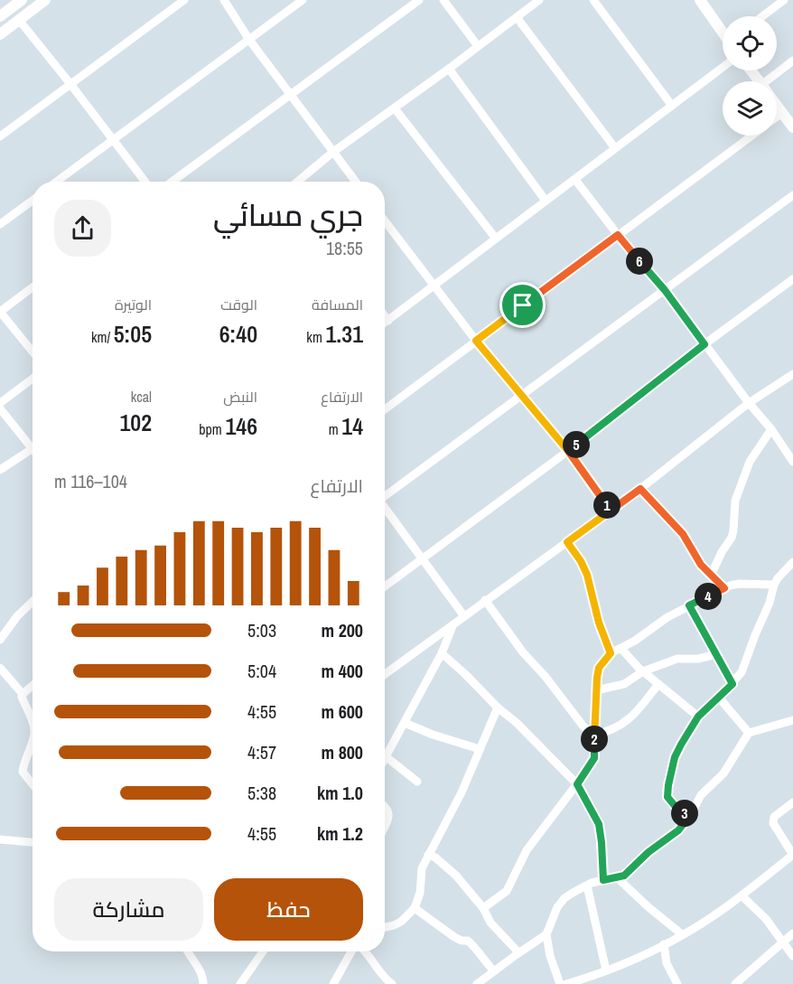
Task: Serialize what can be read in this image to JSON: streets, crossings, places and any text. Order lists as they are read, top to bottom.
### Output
{
  "page": {
    "heading": ["جري مسائي", "18:55"],
    "pins": [
      "6",
      "5",
      "1",
      "4",
      "2",
      "3"
    ],
    "stats": [
      ["المسافة", "1.31 km"],
      ["الوقت", "6:40"],
      ["الوتيرة", "5:05 /km"],
      ["الارتفاع", "14 m"],
      ["النبض", "146 bpm"],
      ["kcal", "102"]
    ],
    "chart": ["الارتفاع", "104–116 m"],
    "list": [
      {
        "name": "200 m",
        "note": "5:03"
      },
      {
        "name": "400 m",
        "note": "5:04"
      },
      {
        "name": "600 m",
        "note": "4:55"
      },
      {
        "name": "800 m",
        "note": "4:57"
      },
      {
        "name": "1.0 km",
        "note": "5:38"
      },
      {
        "name": "1.2 km",
        "note": "4:55"
      }
    ],
    "buttons": ["حفظ", "مشاركة"]
  }
}
